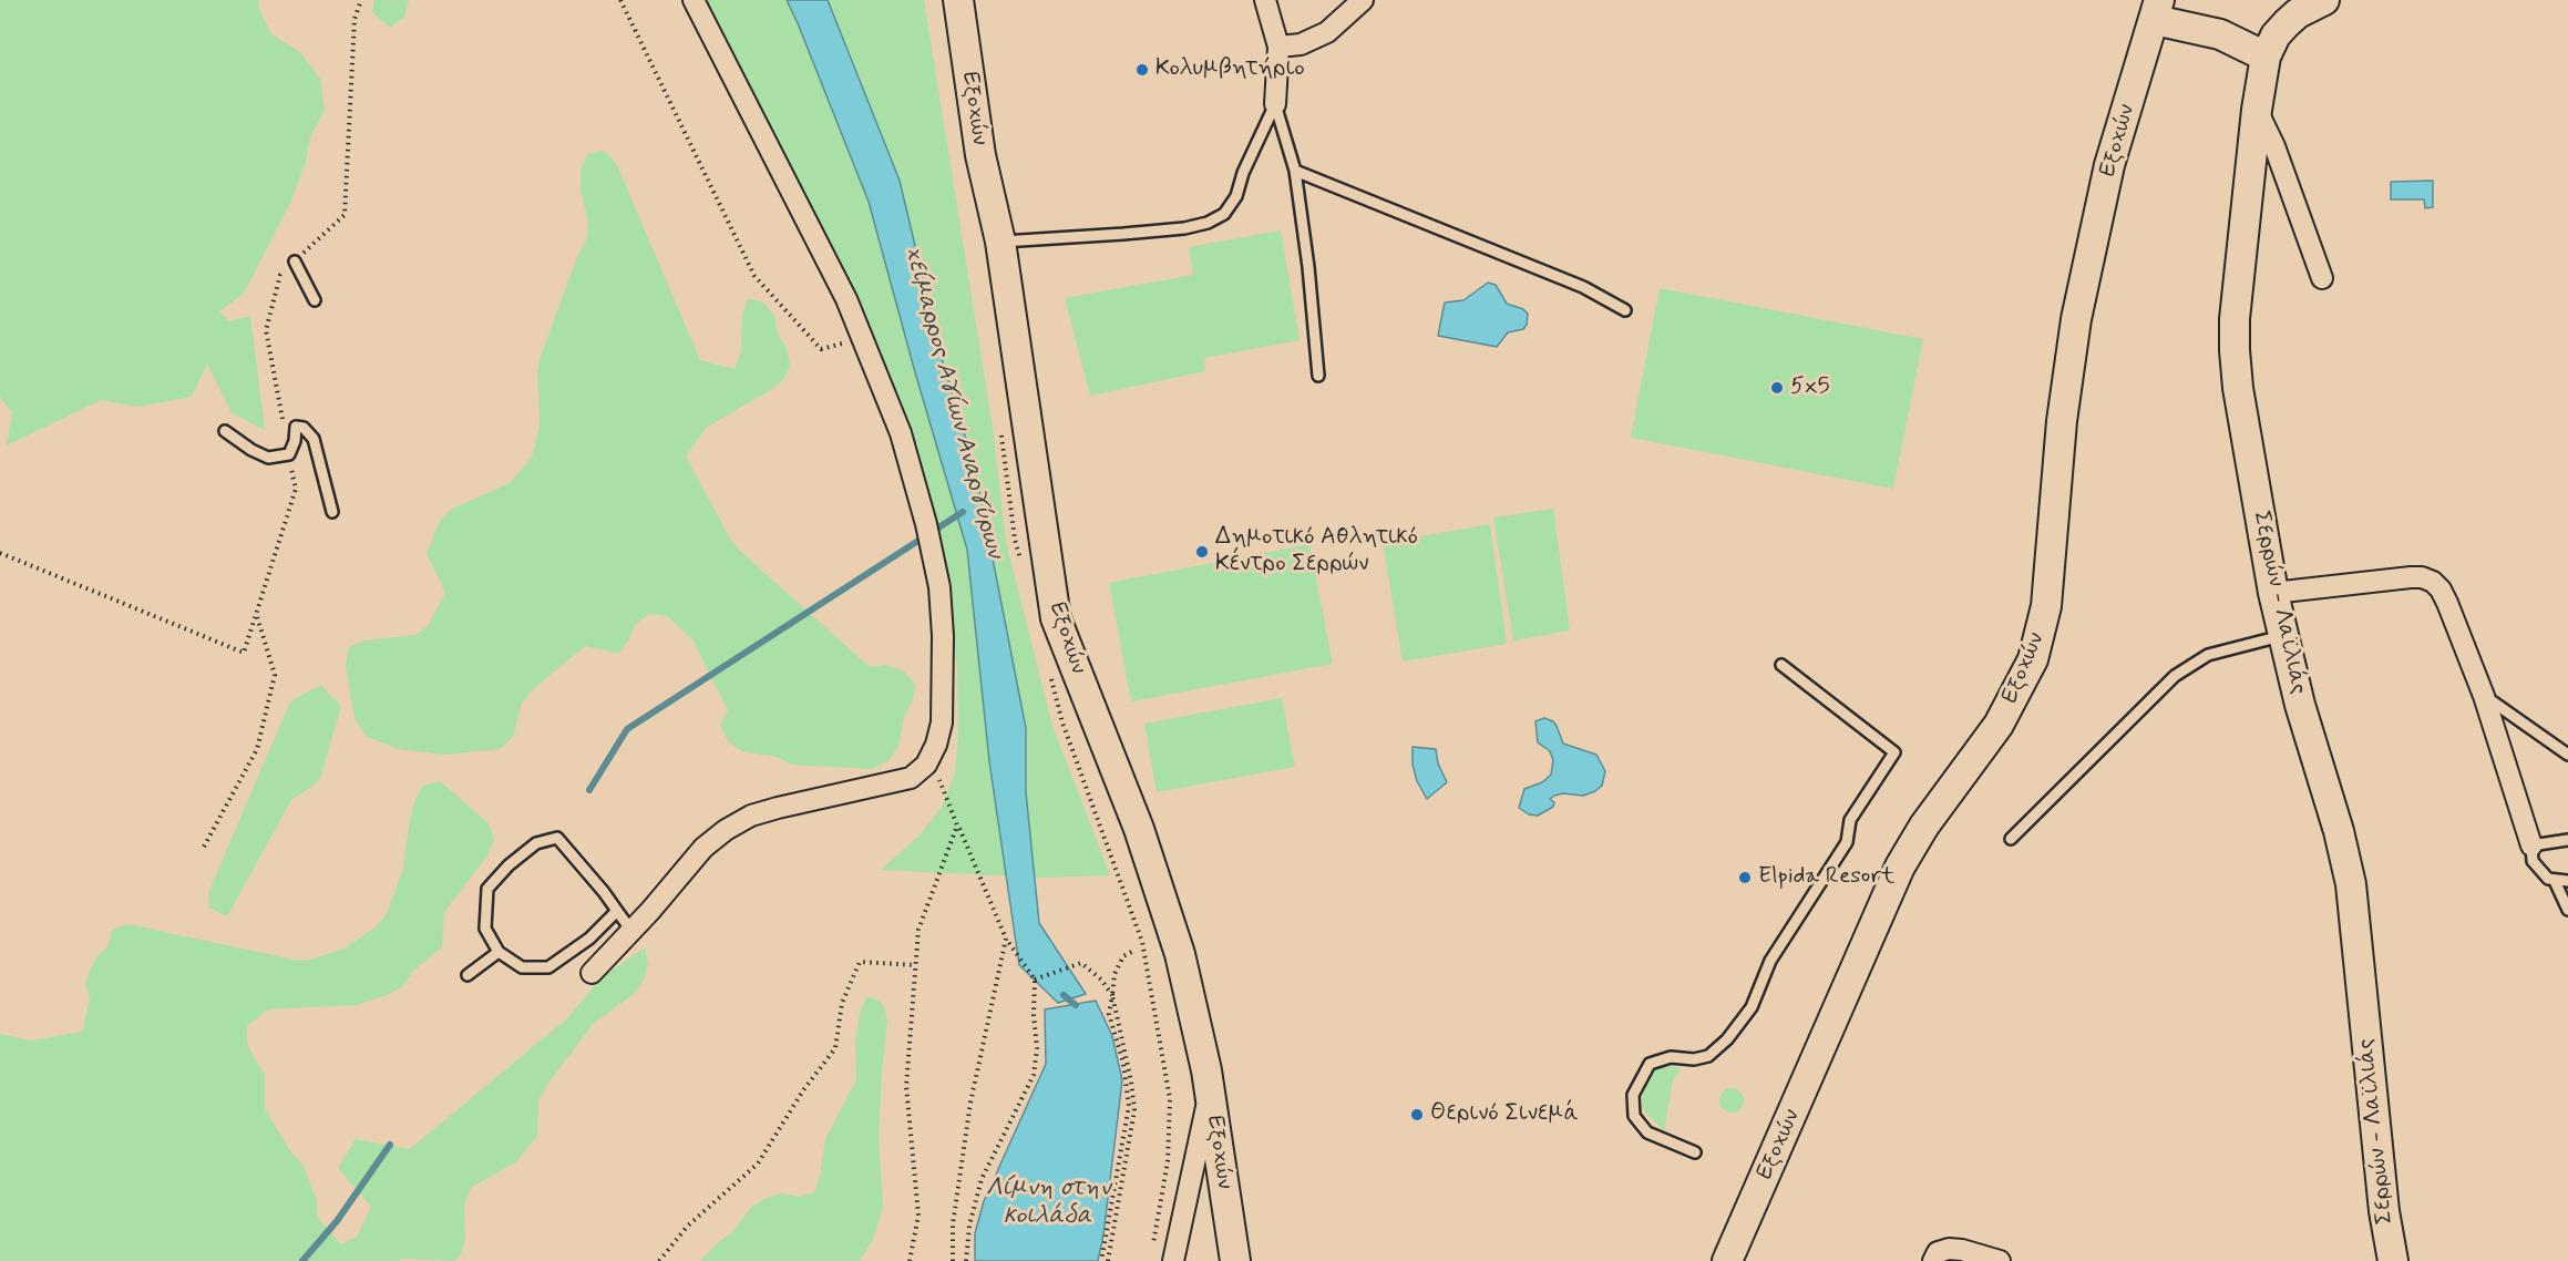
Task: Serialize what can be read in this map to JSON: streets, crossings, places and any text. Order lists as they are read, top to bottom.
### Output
{
  "streets": {
    "main road": ["Εξοχών", "Σερρών - Λαϊλιάς"]
  },
  "water": ["χείμαρρος Αγίων Αναργύρων", "Λίμνη στην κοιλάδα"],
  "places": [
    "Κολυμβητήριο",
    "5x5",
    "Δημοτικό Αθλητικό Κέντρο Σερρών",
    "Elpida Resort",
    "Θερινό Σινεμά"
  ]
}
